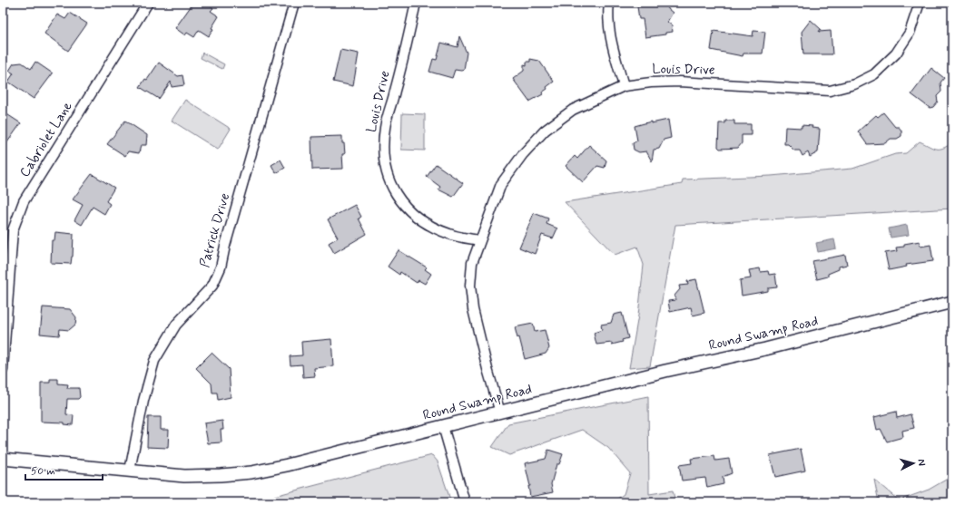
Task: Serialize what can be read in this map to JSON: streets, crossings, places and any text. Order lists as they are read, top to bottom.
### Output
{
  "streets": {
    "street": [
      "Louis Drive",
      "Cabriolet Lane",
      "Patrick Drive",
      "Round Swamp Road"
    ]
  },
  "crossings": [
    ["Louis Drive", "Round Swamp Road"],
    ["Patrick Drive", "Round Swamp Road"]
  ],
  "scale_bar": "50 m",
  "north": "right"
}
